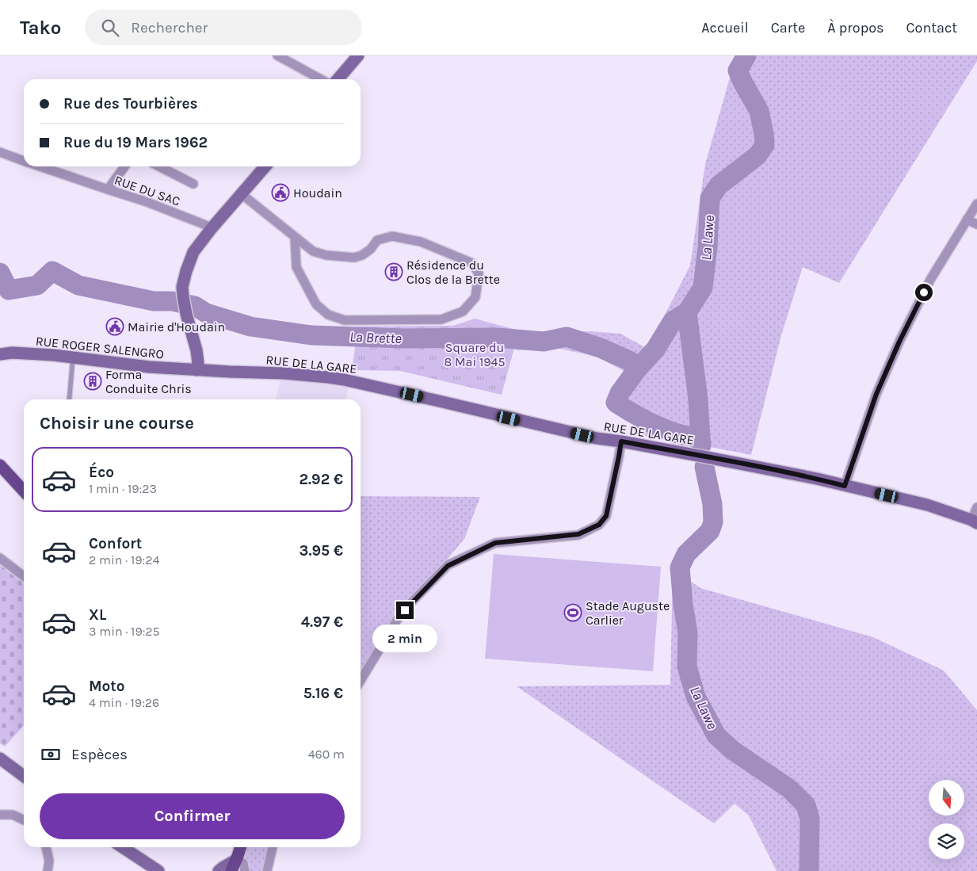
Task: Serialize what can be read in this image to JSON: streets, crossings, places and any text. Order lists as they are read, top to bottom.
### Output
{
  "streets": {
    "main road": ["RUE ROGER SALENGRO", "RUE DE LA GARE"],
    "street": ["RUE DU SAC"]
  },
  "crossings": [
    ["RUE ROGER SALENGRO", "RUE DE LA GARE"]
  ],
  "water": ["La Lawe", "La Brette"],
  "parks": ["Square du 8 Mai 1945"],
  "places": {
    "public building": ["Houdain", "Mairie d'Houdain"],
    "building": ["Résidence du Clos de la Brette", "Forma Conduite Chris"],
    "sports": ["Stade Auguste Carlier"]
  },
  "north": "bottom",
  "page": {
    "header": "Tako",
    "search": "Rechercher",
    "nav": [
      "Accueil",
      "Carte",
      "À propos",
      "Contact"
    ],
    "banner": ["Rue des Tourbières", "Rue du 19 Mars 1962"],
    "heading": "Choisir une course",
    "list": [
      {
        "name": "Éco",
        "note": "1 min · 19:23",
        "value": "2.92 €"
      },
      {
        "name": "Confort",
        "note": "2 min · 19:24",
        "value": "3.95 €"
      },
      {
        "name": "XL",
        "note": "3 min · 19:25",
        "value": "4.97 €"
      },
      {
        "name": "Moto",
        "note": "4 min · 19:26",
        "value": "5.16 €"
      }
    ],
    "bubble": "2 min",
    "pay": ["Espèces", "460 m"],
    "buttons": "Confirmer"
  }
}
